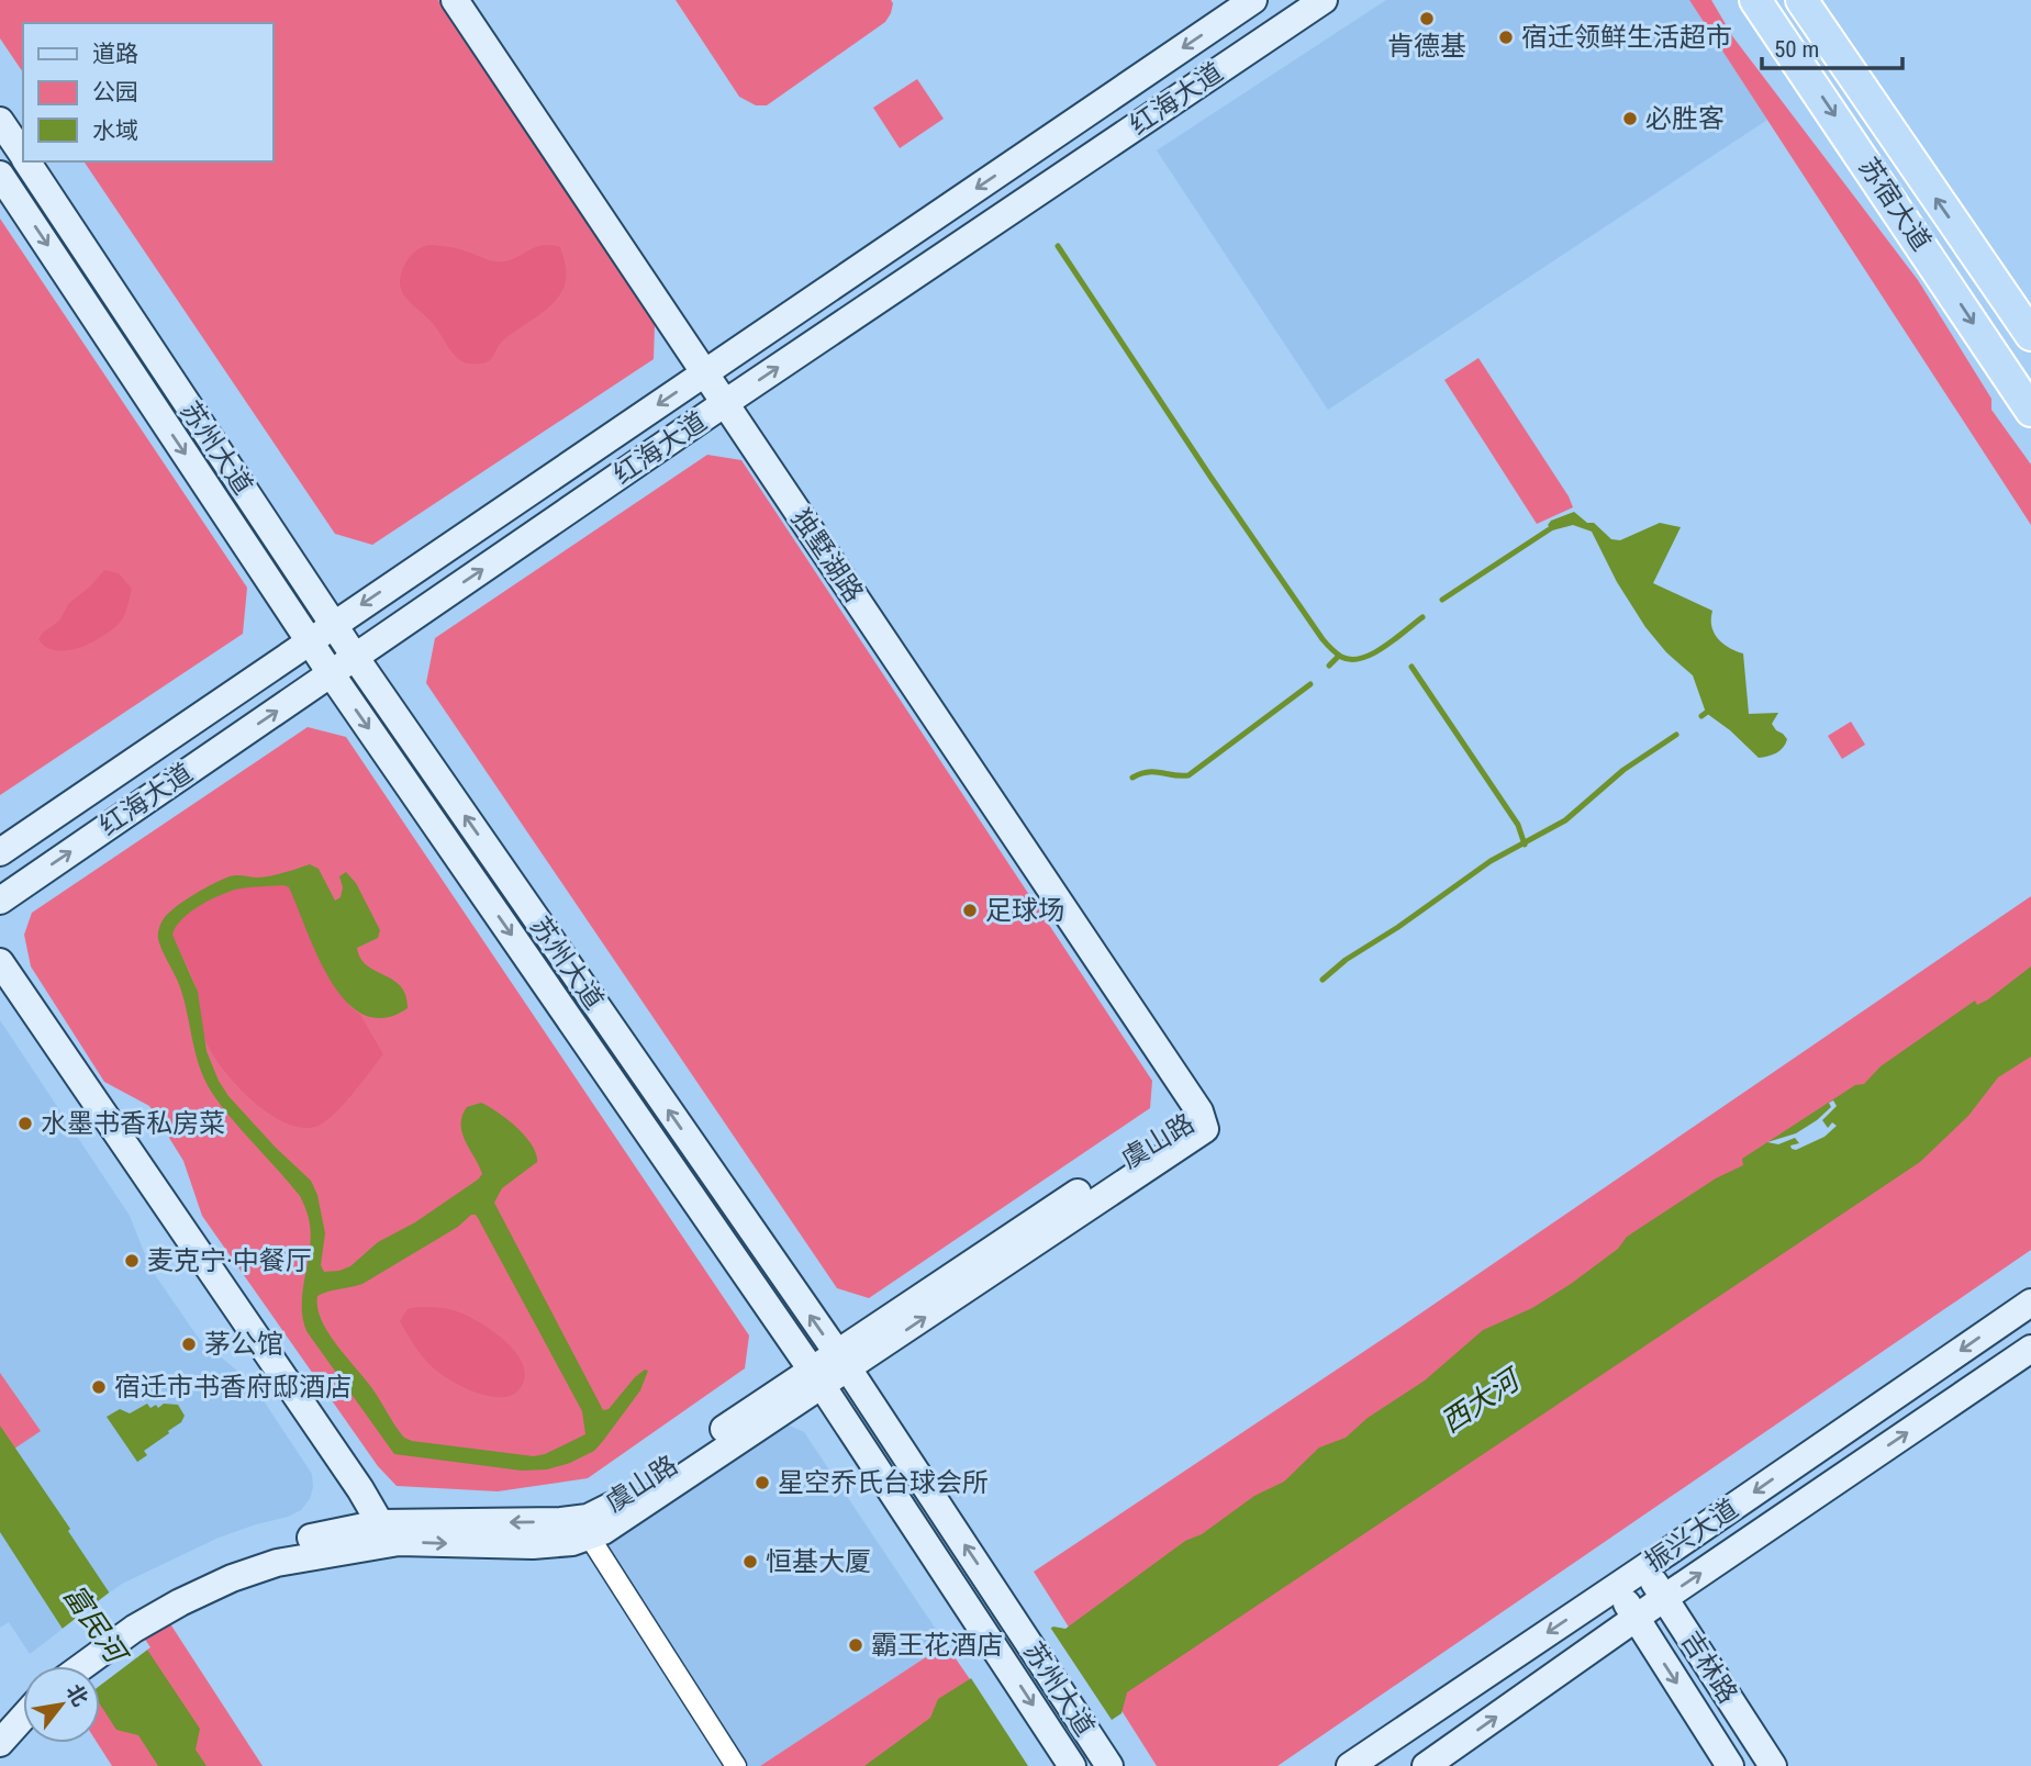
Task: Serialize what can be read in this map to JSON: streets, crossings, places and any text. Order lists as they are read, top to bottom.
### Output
{
  "streets": {
    "main road": ["苏宿大道"],
    "street": [
      "红海大道",
      "苏州大道",
      "独墅湖路",
      "虞山路",
      "振兴大道",
      "吉林路"
    ]
  },
  "crossings": [
    ["红海大道", "苏州大道"],
    ["红海大道", "独墅湖路"],
    ["苏州大道", "虞山路"],
    ["独墅湖路", "虞山路"],
    ["振兴大道", "吉林路"]
  ],
  "water": ["西大河", "富民河"],
  "places": [
    "肯德基",
    "宿迁领鲜生活超市",
    "必胜客",
    "足球场",
    "水墨书香私房菜",
    "麦克宁·中餐厅",
    "茅公馆",
    "宿迁市书香府邸酒店",
    "星空乔氏台球会所",
    "恒基大厦",
    "霸王花酒店"
  ],
  "legend": ["道路", "公园", "水域"],
  "scale_bar": "50 m",
  "north": "top right"
}
